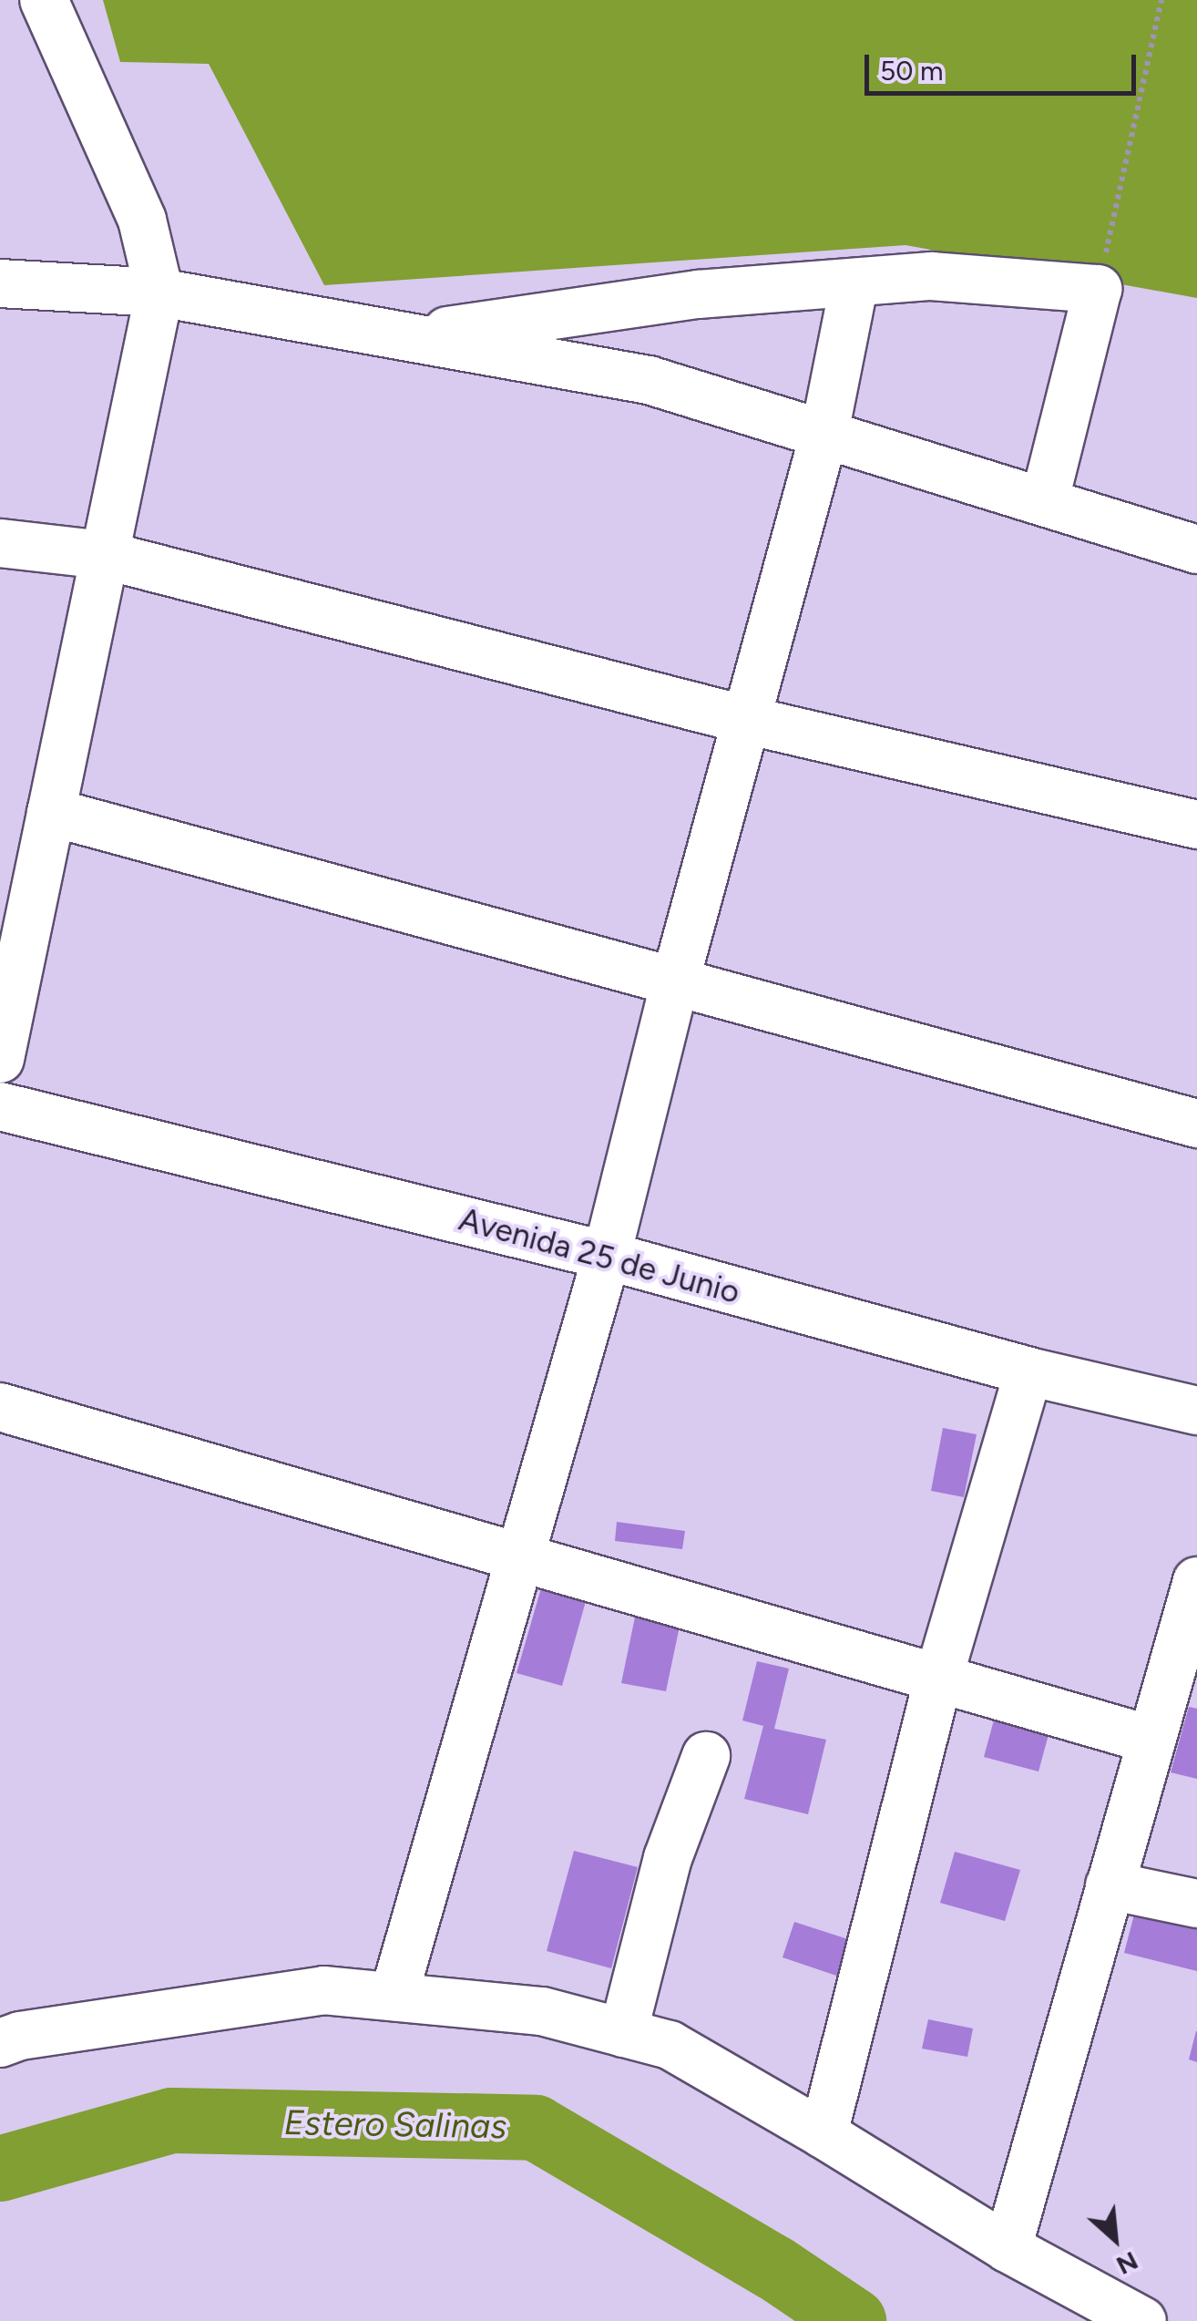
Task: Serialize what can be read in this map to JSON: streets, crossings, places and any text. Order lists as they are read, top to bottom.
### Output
{
  "streets": {
    "street": ["Avenida 25 de Junio"]
  },
  "water": ["Estero Salinas"],
  "scale_bar": "50 m",
  "north": "bottom right"
}
